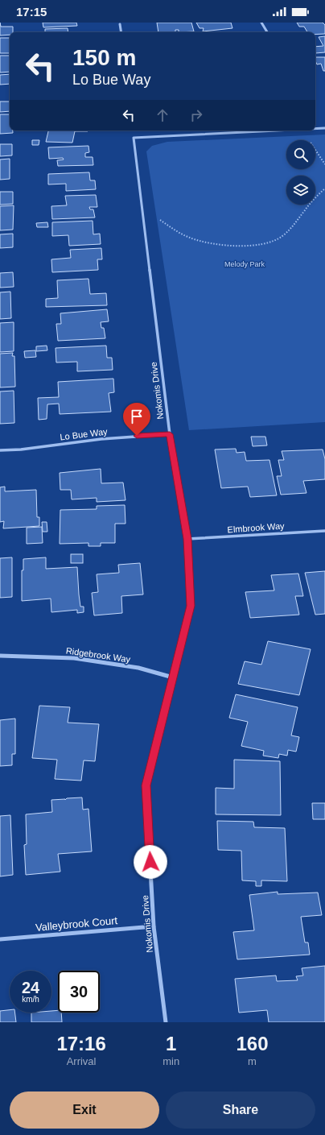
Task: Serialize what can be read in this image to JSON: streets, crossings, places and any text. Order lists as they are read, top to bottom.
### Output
{
  "streets": {
    "street": [
      "Nokomis Drive",
      "Lo Bue Way",
      "Elmbrook Way",
      "Ridgebrook Way",
      "Valleybrook Court"
    ]
  },
  "crossings": [
    ["Nokomis Drive", "Lo Bue Way"],
    ["Nokomis Drive", "Elmbrook Way"],
    ["Nokomis Drive", "Ridgebrook Way"],
    ["Nokomis Drive", "Valleybrook Court"]
  ],
  "parks": ["Melody Park"],
  "page": {
    "status": "17:15",
    "turn": ["150 m", "Lo Bue Way"],
    "speed": "24 km/h",
    "limit": "30",
    "eta": [
      "17:16",
      "Arrival",
      "1",
      "min",
      "160",
      "m"
    ],
    "buttons": ["Exit", "Share"]
  }
}
